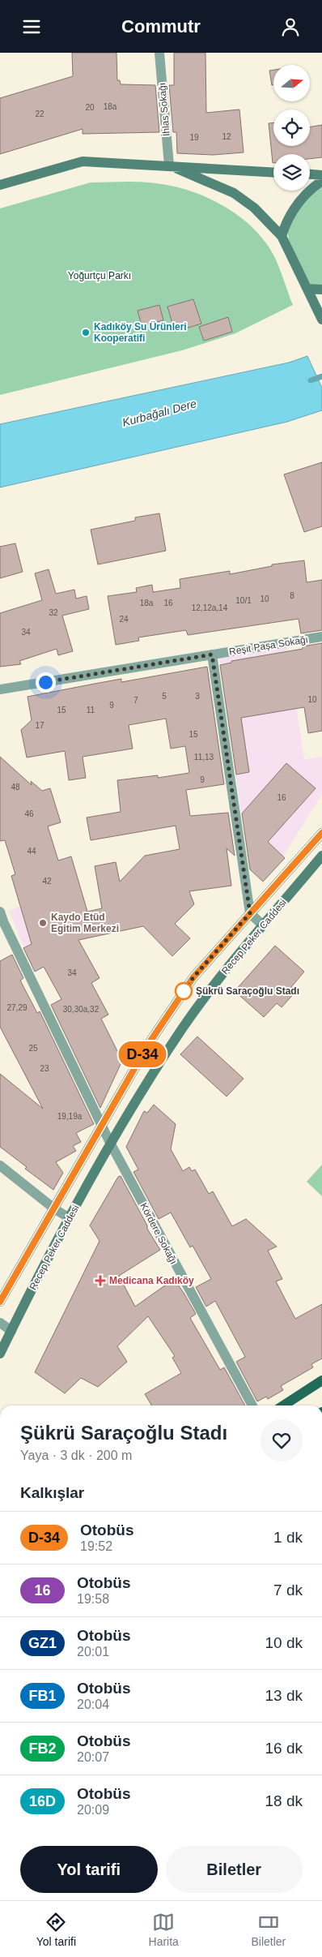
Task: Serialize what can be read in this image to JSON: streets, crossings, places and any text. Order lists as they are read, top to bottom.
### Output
{
  "streets": {
    "main road": ["Recep Peker Caddesi"],
    "street": ["İhlas Sokağı", "Reşit Paşa Sokağı", "Kördere Sokağı"]
  },
  "crossings": [
    ["Recep Peker Caddesi", "Kördere Sokağı"]
  ],
  "water": ["Kurbağalı Dere"],
  "parks": ["Yoğurtçu Parkı"],
  "places": {
    "other": ["Kadıköy Su Ürünleri Kooperatifi", "Kaydo Etüd Egitim Merkezi", "Şükrü Saraçoğlu Stadı"],
    "health": ["Medicana Kadıköy"]
  },
  "lines": ["bus line D-34"],
  "house_numbers": [
    "18a",
    "20",
    "22",
    "12",
    "19",
    "8",
    "10",
    "10/1",
    "18a",
    "16",
    "12,12a,14",
    "32",
    "24",
    "34",
    "5",
    "3",
    "10",
    "7",
    "9",
    "15",
    "11",
    "17",
    "15",
    "11,13",
    "9",
    "48",
    "16",
    "46",
    "44",
    "42",
    "34",
    "27,29",
    "30,30a,32",
    "25",
    "23",
    "19,19a"
  ],
  "north": "right",
  "page": {
    "header": "Commutr",
    "on_map": "D-34",
    "heading": [
      ["Şükrü Saraçoğlu Stadı", "Yaya · 3 dk · 200 m"],
      "Kalkışlar"
    ],
    "list": [
      {
        "mark": "D-34",
        "name": "Otobüs",
        "note": "19:52",
        "value": "1 dk"
      },
      {
        "mark": "16",
        "name": "Otobüs",
        "note": "19:58",
        "value": "7 dk"
      },
      {
        "mark": "GZ1",
        "name": "Otobüs",
        "note": "20:01",
        "value": "10 dk"
      },
      {
        "mark": "FB1",
        "name": "Otobüs",
        "note": "20:04",
        "value": "13 dk"
      },
      {
        "mark": "FB2",
        "name": "Otobüs",
        "note": "20:07",
        "value": "16 dk"
      },
      {
        "mark": "16D",
        "name": "Otobüs",
        "note": "20:09",
        "value": "18 dk"
      }
    ],
    "buttons": ["Yol tarifi", "Biletler"],
    "tabs": ["Yol tarifi", "Harita", "Biletler"]
  }
}
